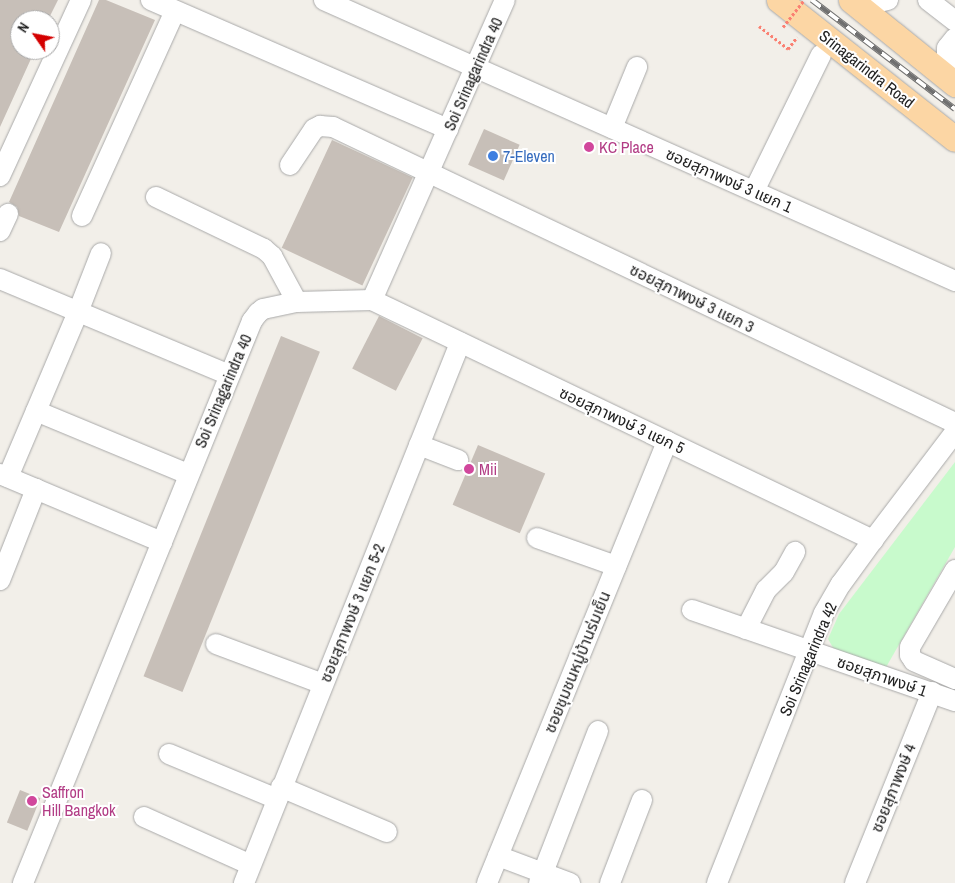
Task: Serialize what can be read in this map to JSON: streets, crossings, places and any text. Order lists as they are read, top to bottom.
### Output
{
  "streets": {
    "main road": ["Srinagarindra Road"],
    "street": [
      "Soi Srinagarindra 40",
      "ซอยสุภาพงษ์ 3 แยก 1",
      "ซอยสุภาพงษ์ 3 แยก 3",
      "ซอยสุภาพงษ์ 3 แยก 5",
      "ซอยสุภาพงษ์ 3 แยก 5-2",
      "Soi Srinagarindra 42",
      "ซอยชุมชนหมู่บ้านร่มเย็น",
      "ซอยสุภาพงษ์ 1",
      "ซอยสุภาพงษ์ 4"
    ]
  },
  "crossings": [
    ["Soi Srinagarindra 40", "ซอยสุภาพงษ์ 3 แยก 1"],
    ["Soi Srinagarindra 40", "ซอยสุภาพงษ์ 3 แยก 3"],
    ["Soi Srinagarindra 40", "ซอยสุภาพงษ์ 3 แยก 5"],
    ["ซอยสุภาพงษ์ 3 แยก 3", "Soi Srinagarindra 42"],
    ["ซอยสุภาพงษ์ 3 แยก 5", "ซอยสุภาพงษ์ 3 แยก 5-2"],
    ["ซอยสุภาพงษ์ 3 แยก 5", "Soi Srinagarindra 42"],
    ["ซอยสุภาพงษ์ 3 แยก 5", "ซอยชุมชนหมู่บ้านร่มเย็น"],
    ["Soi Srinagarindra 42", "ซอยสุภาพงษ์ 1"],
    ["ซอยสุภาพงษ์ 1", "ซอยสุภาพงษ์ 4"]
  ],
  "places": [
    "KC Place",
    "7-Eleven",
    "Mii",
    "Saffron Hill Bangkok"
  ],
  "north": "top left"
}
